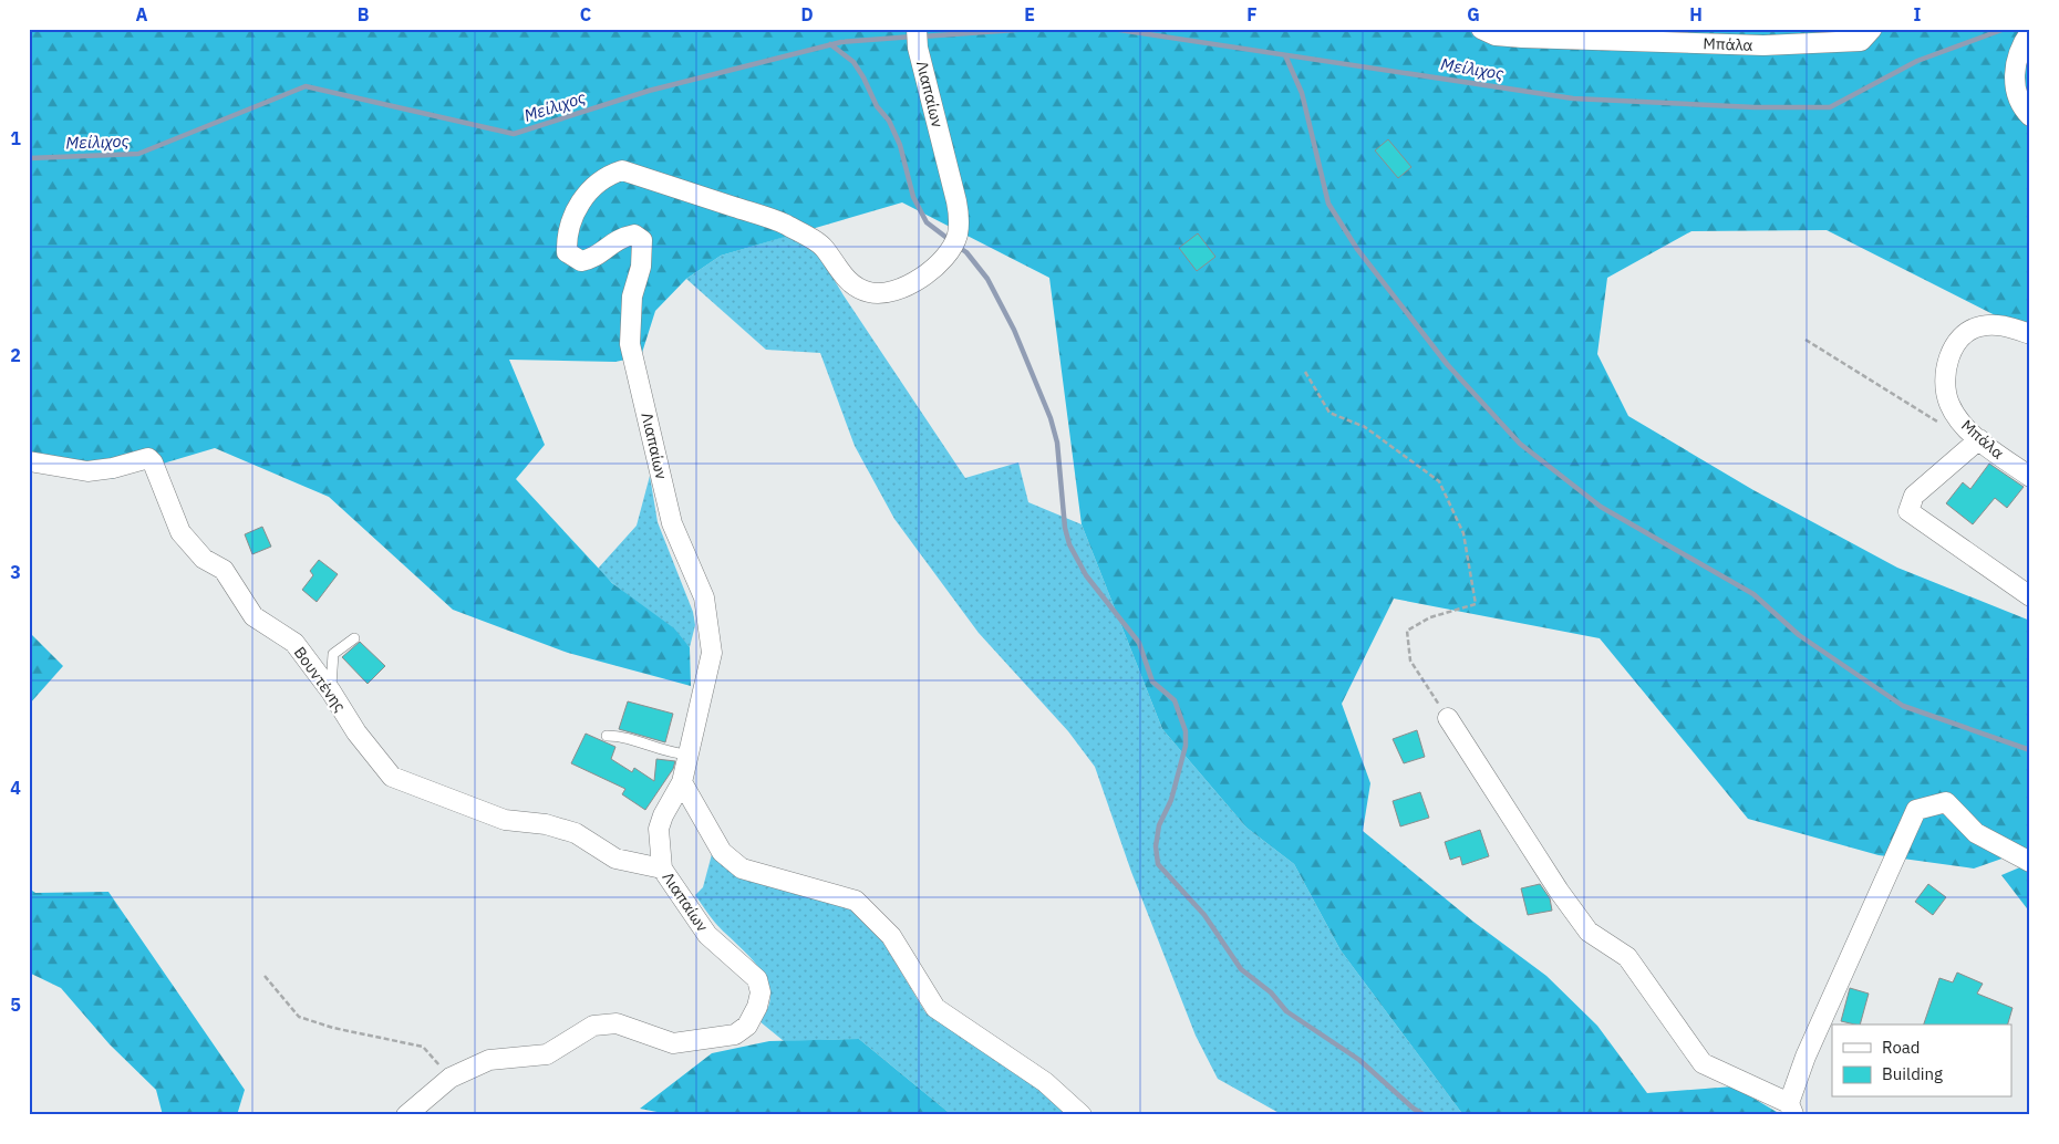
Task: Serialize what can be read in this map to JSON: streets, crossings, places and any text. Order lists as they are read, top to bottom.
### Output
{
  "streets": {
    "street": ["Μπάλα", "Λιαπαίων", "Βουντένης"]
  },
  "crossings": [
    ["Λιαπαίων", "Βουντένης"]
  ],
  "water": ["Μείλιχος"],
  "legend": ["Road", "Building"],
  "grid": {
    "columns": [
      "A",
      "B",
      "C",
      "D",
      "E",
      "F",
      "G",
      "H",
      "I"
    ],
    "rows": [
      "1",
      "2",
      "3",
      "4",
      "5"
    ]
  }
}
